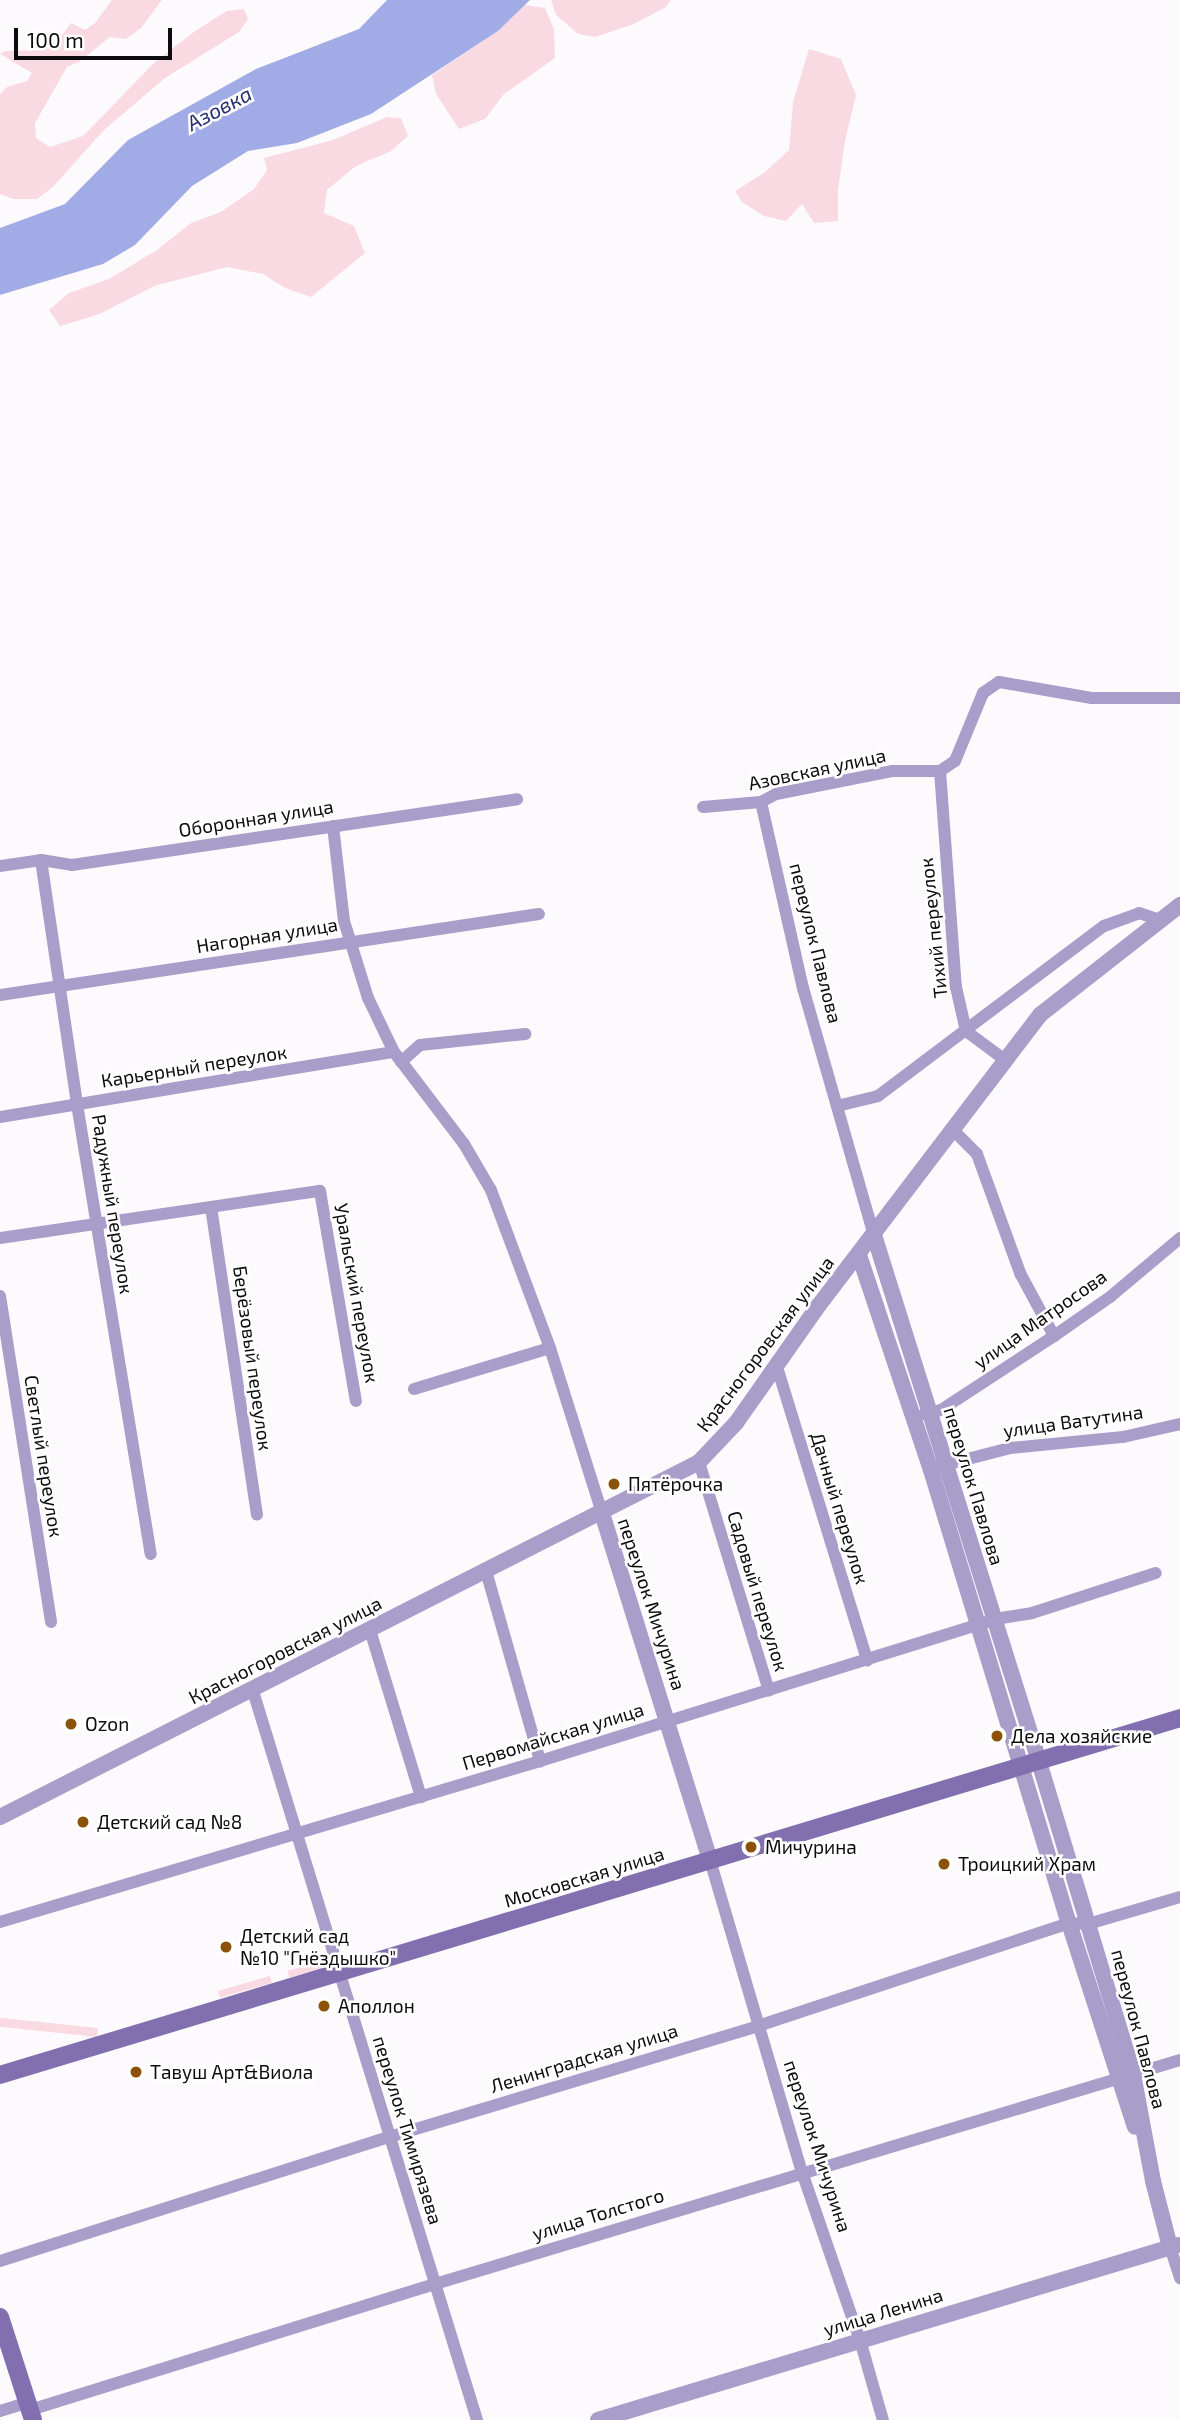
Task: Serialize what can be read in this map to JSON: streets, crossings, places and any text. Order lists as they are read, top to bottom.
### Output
{
  "streets": {
    "main road": ["Московская улица"],
    "street": [
      "Азовская улица",
      "Оборонная улица",
      "Тихий переулок",
      "Нагорная улица",
      "переулок Павлова",
      "Карьерный переулок",
      "Радужный переулок",
      "Уральский переулок",
      "улица Матросова",
      "Красногоровская улица",
      "Берёзовый переулок",
      "улица Ватутина",
      "Светлый переулок",
      "Дачный переулок",
      "Садовый переулок",
      "переулок Мичурина",
      "Первомайская улица",
      "Ленинградская улица",
      "переулок Тимирязева",
      "улица Толстого",
      "улица Ленина"
    ]
  },
  "crossings": [
    ["Азовская улица", "Тихий переулок"],
    ["Азовская улица", "переулок Павлова"],
    ["Оборонная улица", "Радужный переулок"],
    ["Оборонная улица", "переулок Мичурина"],
    ["Нагорная улица", "Радужный переулок"],
    ["Нагорная улица", "переулок Мичурина"],
    ["переулок Павлова", "улица Матросова"],
    ["переулок Павлова", "Красногоровская улица"],
    ["переулок Павлова", "улица Ватутина"],
    ["переулок Павлова", "Первомайская улица"],
    ["переулок Павлова", "Московская улица"],
    ["переулок Павлова", "Ленинградская улица"],
    ["переулок Павлова", "улица Толстого"],
    ["переулок Павлова", "улица Ленина"],
    ["Карьерный переулок", "Радужный переулок"],
    ["Карьерный переулок", "переулок Мичурина"],
    ["Уральский переулок", "Берёзовый переулок"],
    ["Красногоровская улица", "Дачный переулок"],
    ["Красногоровская улица", "Садовый переулок"],
    ["Красногоровская улица", "переулок Мичурина"],
    ["Красногоровская улица", "переулок Тимирязева"],
    ["Дачный переулок", "Первомайская улица"],
    ["Садовый переулок", "Первомайская улица"],
    ["переулок Мичурина", "Первомайская улица"],
    ["переулок Мичурина", "Московская улица"],
    ["переулок Мичурина", "Ленинградская улица"],
    ["переулок Мичурина", "улица Толстого"],
    ["переулок Мичурина", "улица Ленина"],
    ["Первомайская улица", "переулок Тимирязева"],
    ["Московская улица", "переулок Тимирязева"],
    ["Ленинградская улица", "переулок Тимирязева"],
    ["переулок Тимирязева", "улица Толстого"]
  ],
  "water": ["Азовка"],
  "places": [
    "Пятёрочка",
    "Ozon",
    "Дела хозяйские",
    "Детский сад №8",
    "Мичурина",
    "Троицкий Храм",
    "Детский сад №10 \"Гнёздышко\"",
    "Аполлон",
    "Тавуш Арт&Виола"
  ],
  "scale_bar": "100 m"
}
